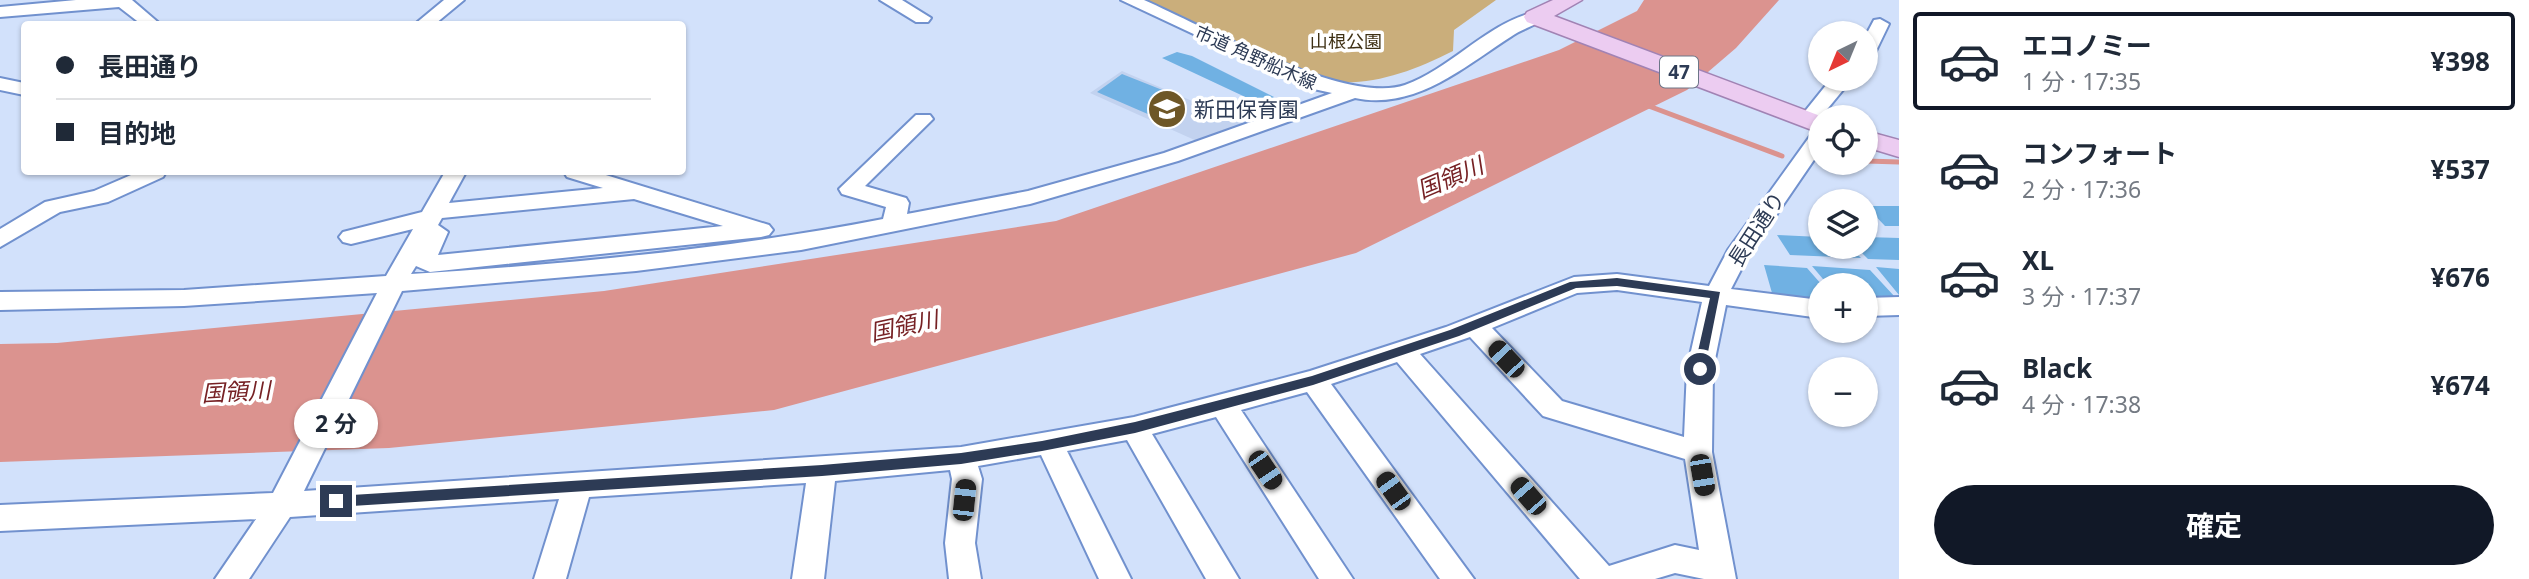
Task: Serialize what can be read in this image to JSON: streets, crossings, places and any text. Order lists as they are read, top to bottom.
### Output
{
  "streets": {
    "main road": ["47"],
    "street": ["市道 角野船木線", "長田通り"]
  },
  "crossings": [
    ["市道 角野船木線", "47"]
  ],
  "water": ["国領川"],
  "parks": ["山根公園"],
  "places": {
    "school or university": ["新田保育園"]
  },
  "north": "bottom left",
  "page": {
    "list": [
      {
        "name": "エコノミー",
        "note": "1 分 · 17:35",
        "value": "¥398"
      },
      {
        "name": "コンフォート",
        "note": "2 分 · 17:36",
        "value": "¥537"
      },
      {
        "name": "XL",
        "note": "3 分 · 17:37",
        "value": "¥676"
      },
      {
        "name": "Black",
        "note": "4 分 · 17:38",
        "value": "¥674"
      }
    ],
    "map_buttons": ["+", "−"],
    "banner": ["長田通り", "目的地"],
    "bubble": "2 分",
    "buttons": "確定"
  }
}
